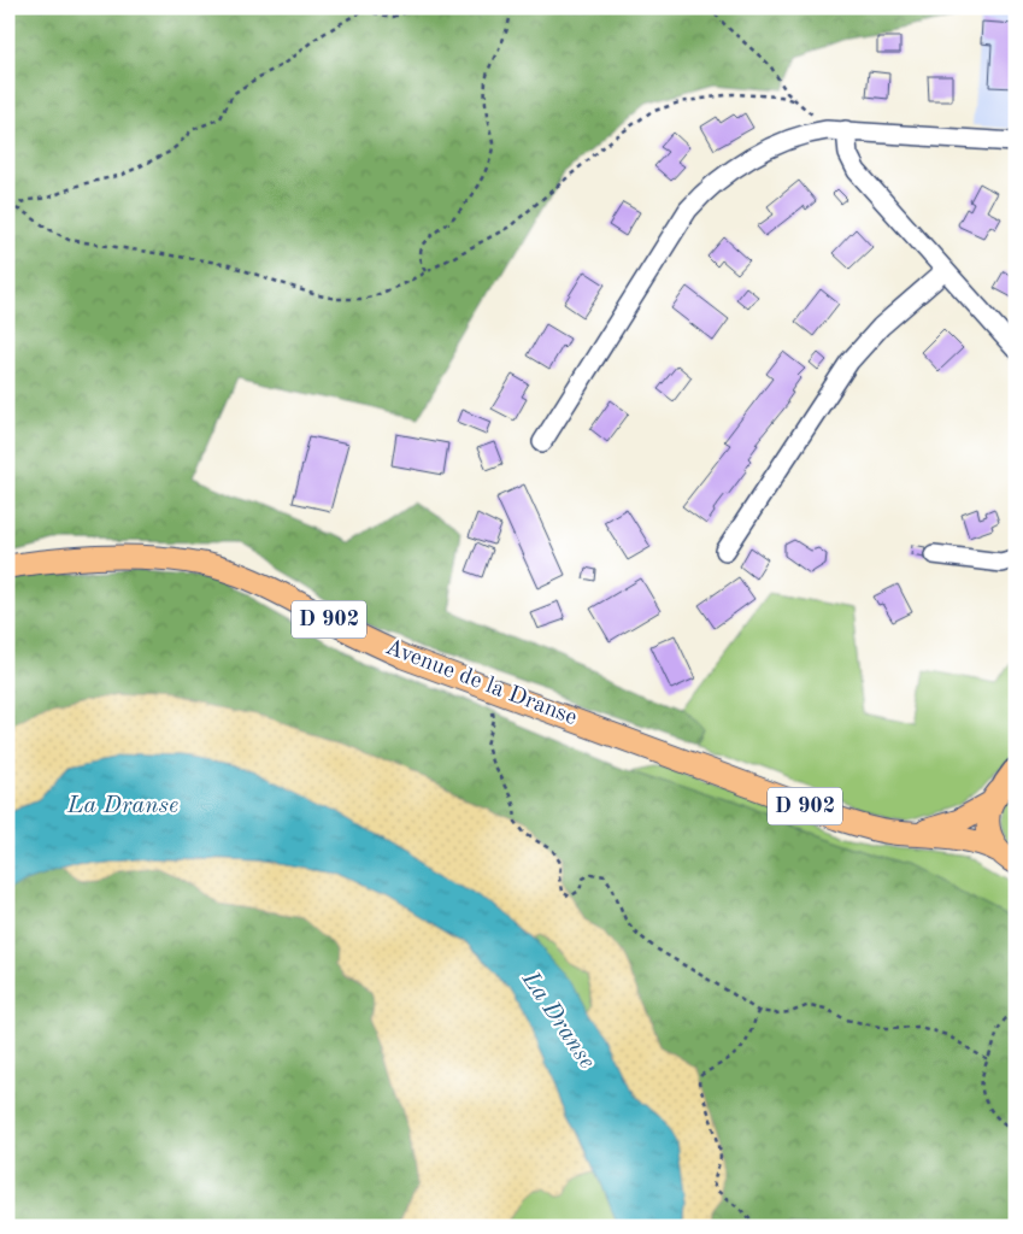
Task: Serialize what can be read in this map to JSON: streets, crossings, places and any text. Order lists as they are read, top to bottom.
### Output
{
  "streets": {
    "main road": ["D 902", "Avenue de la Dranse"]
  },
  "water": ["La Dranse"]
}
